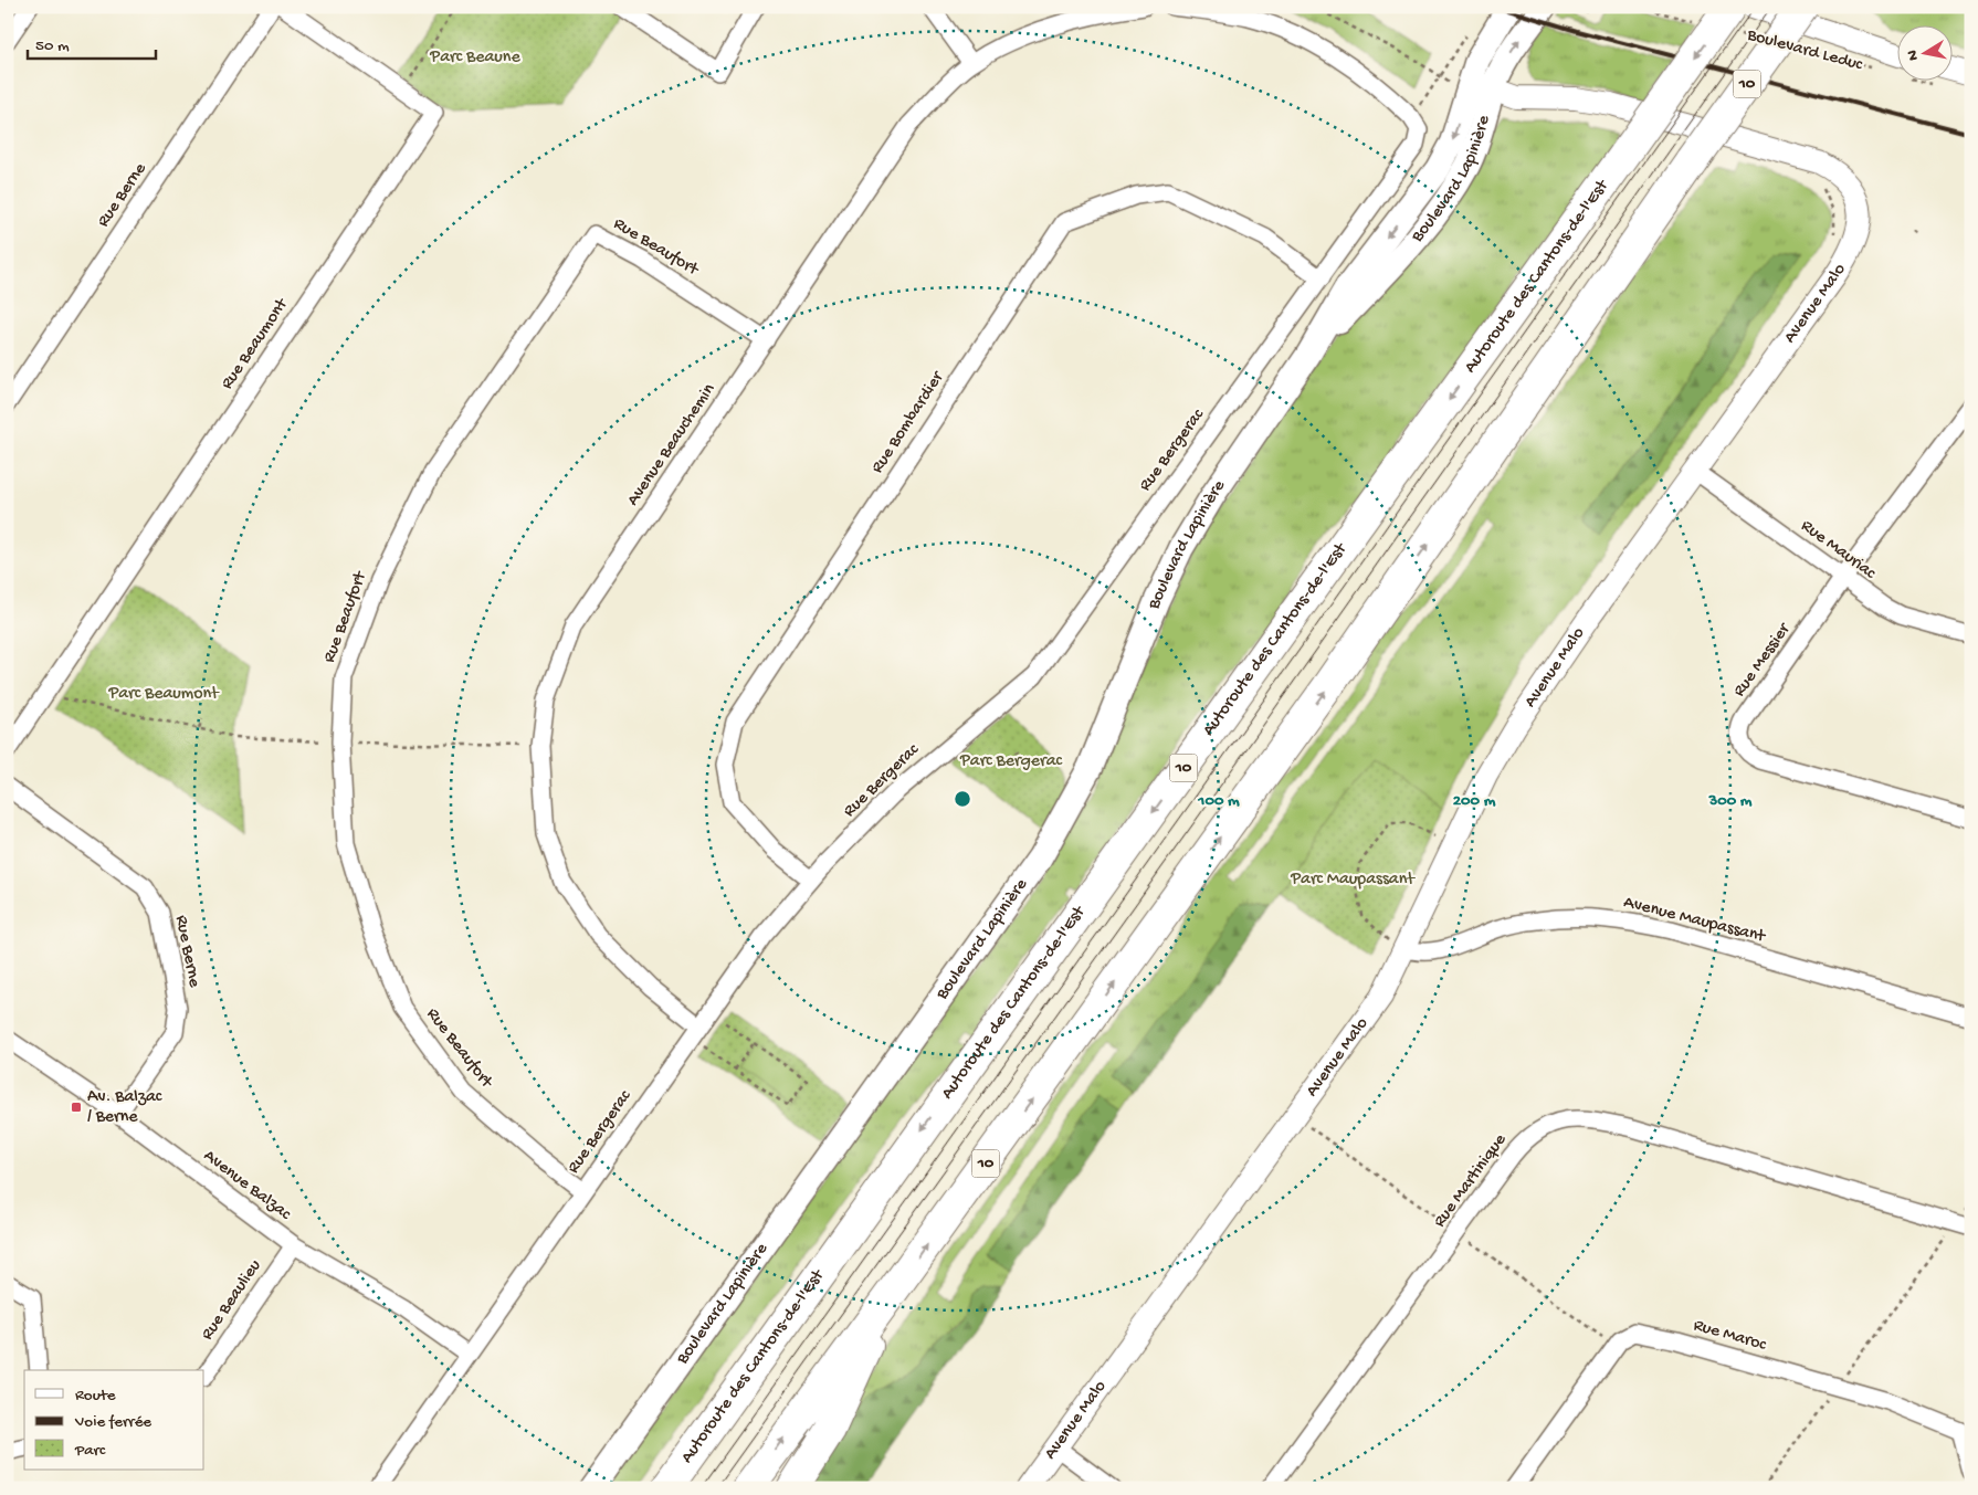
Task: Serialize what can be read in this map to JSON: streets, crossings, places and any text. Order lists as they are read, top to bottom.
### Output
{
  "streets": {
    "highway": ["10", "Autoroute des Cantons-de-l'Est"],
    "main road": ["Boulevard Lapinière"],
    "street": [
      "Boulevard Leduc",
      "Rue Berne",
      "Rue Beaufort",
      "Avenue Malo",
      "Rue Beaumont",
      "Rue Bombardier",
      "Avenue Beauchemin",
      "Rue Bergerac",
      "Rue Mauriac",
      "Rue Messier",
      "Avenue Maupassant",
      "Rue Martinique",
      "Avenue Balzac",
      "Rue Beaulieu",
      "Rue Maroc"
    ]
  },
  "crossings": [
    ["Boulevard Leduc", "Autoroute des Cantons-de-l'Est"],
    ["Boulevard Lapinière", "Avenue Malo"],
    ["Rue Berne", "Avenue Balzac"],
    ["Rue Beaufort", "Avenue Beauchemin"],
    ["Rue Beaufort", "Rue Bergerac"],
    ["Avenue Malo", "Rue Mauriac"],
    ["Avenue Malo", "Avenue Maupassant"],
    ["Rue Bombardier", "Rue Bergerac"],
    ["Avenue Beauchemin", "Rue Bergerac"],
    ["Rue Bergerac", "Avenue Balzac"],
    ["Rue Mauriac", "Rue Messier"],
    ["Avenue Balzac", "Rue Beaulieu"]
  ],
  "parks": [
    "Parc Beaune",
    "Parc Beaumont",
    "Parc Bergerac",
    "Parc Maupassant"
  ],
  "places": {
    "transit": ["Av. Balzac / Berne"]
  },
  "legend": ["Route", "Voie ferrée", "Parc"],
  "scale_bar": "50 m",
  "north": "left",
  "rings": ["100 m", "200 m", "300 m"]
}
